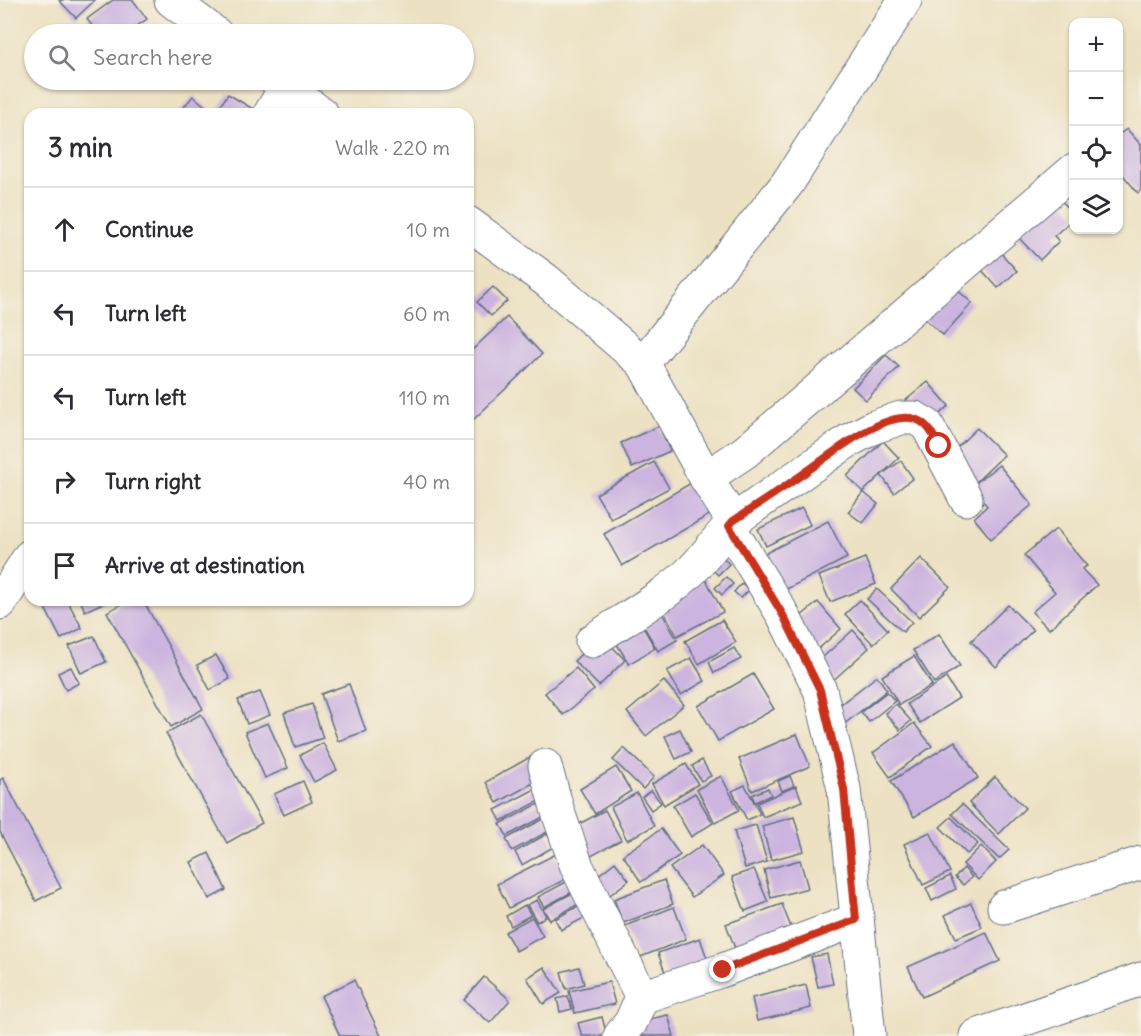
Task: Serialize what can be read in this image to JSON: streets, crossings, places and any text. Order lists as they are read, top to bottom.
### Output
{
  "page": {
    "map_buttons": ["+", "−"],
    "search": "Search here",
    "heading": ["3 min", "Walk · 220 m"],
    "list": [
      ["Continue", "10 m"],
      ["Turn left", "60 m"],
      ["Turn left", "110 m"],
      ["Turn right", "40 m"],
      "Arrive at destination"
    ]
  }
}
